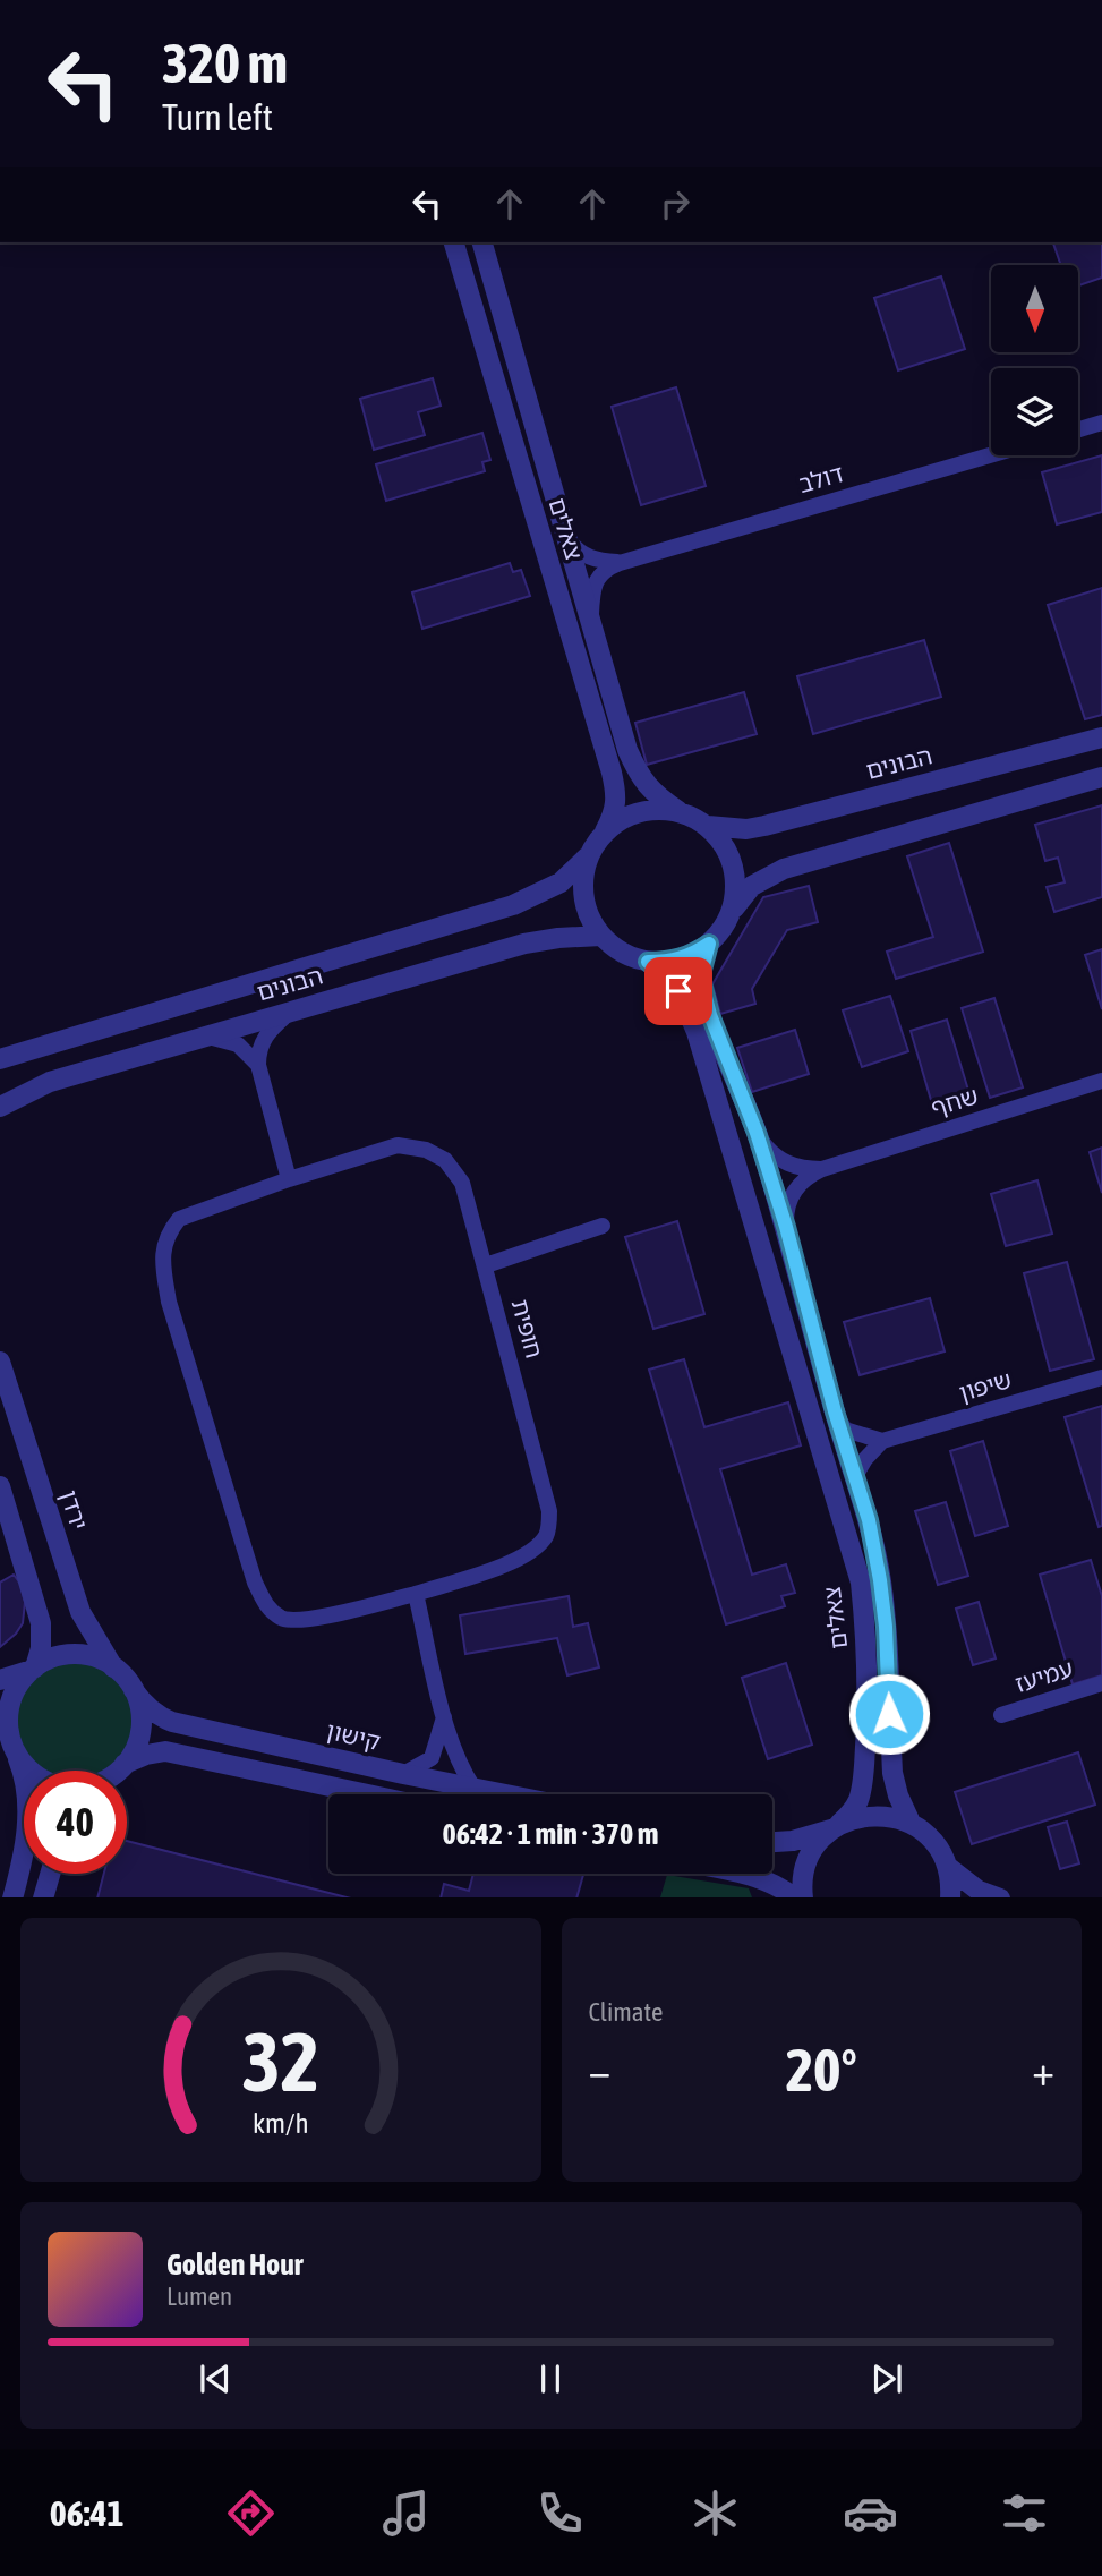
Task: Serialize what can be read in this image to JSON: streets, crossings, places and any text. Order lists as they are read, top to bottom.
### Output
{
  "streets": {
    "street": [
      "דולב",
      "צאלים",
      "הבונים",
      "שחף",
      "חופית",
      "שיפון",
      "ירדן",
      "עמיעז",
      "קישון"
    ]
  },
  "crossings": [
    ["דולב", "צאלים"],
    ["צאלים", "הבונים"],
    ["צאלים", "שחף"]
  ],
  "north": "bottom",
  "page": {
    "turn": ["320 m", "Turn left"],
    "limit": "40",
    "trip": "06:42 · 1 min · 370 m",
    "tile": "Climate",
    "heat": ["−", "20°", "+"],
    "song": ["Golden Hour", "Lumen"],
    "tabs": "06:41",
    "gauge": ["32", "km/h"]
  }
}
